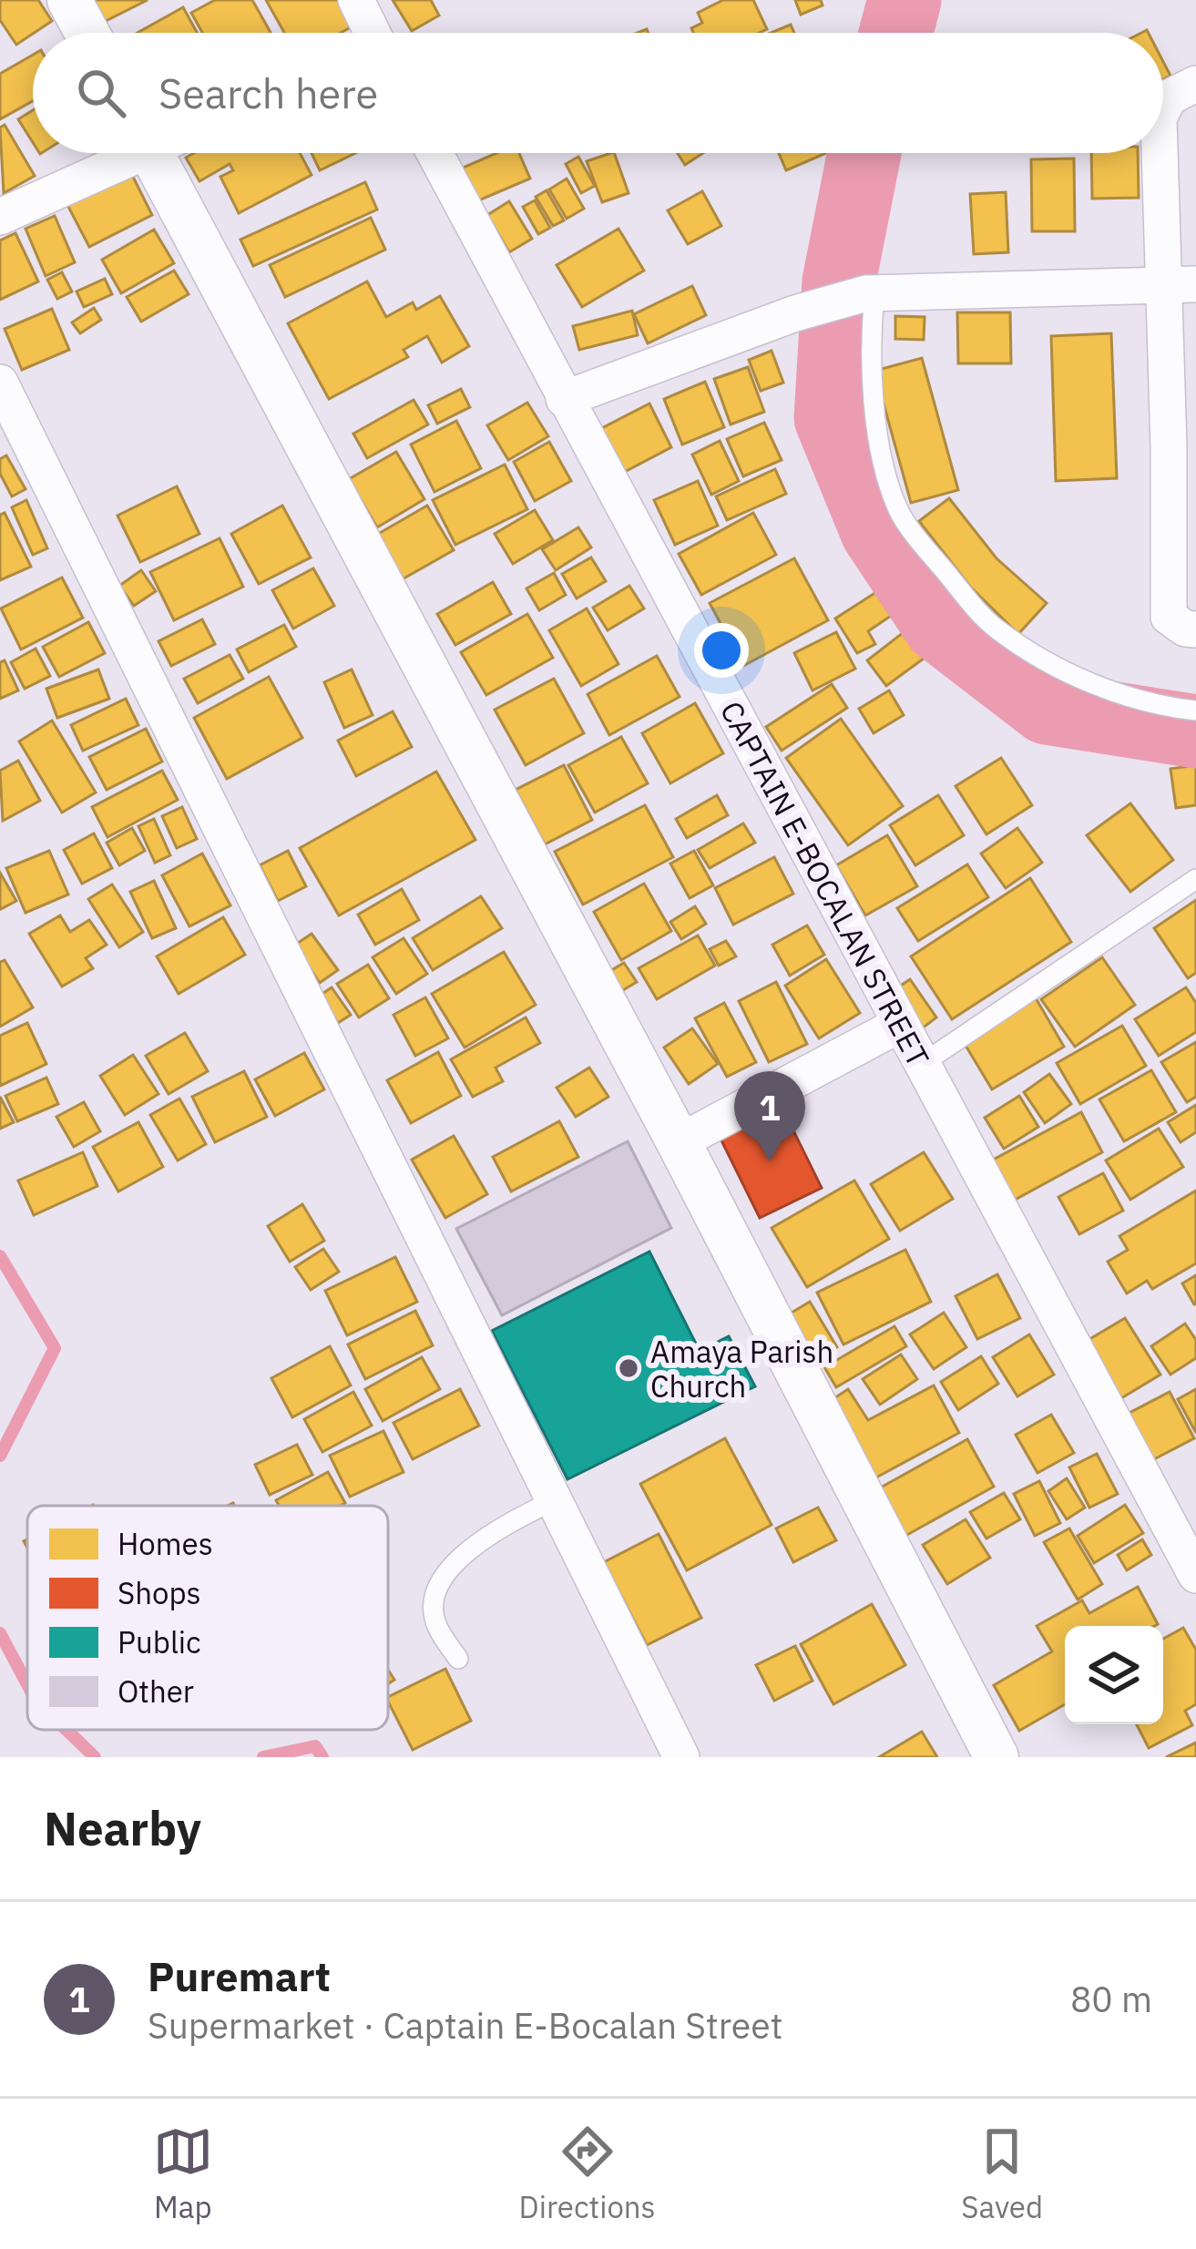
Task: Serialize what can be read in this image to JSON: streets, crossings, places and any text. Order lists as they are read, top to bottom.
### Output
{
  "streets": {
    "street": ["CAPTAIN E-BOCALAN STREET"]
  },
  "places": ["Amaya Parish Church"],
  "legend": [
    "Homes",
    "Shops",
    "Public",
    "Other"
  ],
  "page": {
    "search": "Search here",
    "pins": "1",
    "heading": "Nearby",
    "list": [
      {
        "mark": "1",
        "name": "Puremart",
        "note": "Supermarket · Captain E-Bocalan Street",
        "value": "80 m"
      }
    ],
    "nav": ["Map", "Directions", "Saved"]
  }
}
